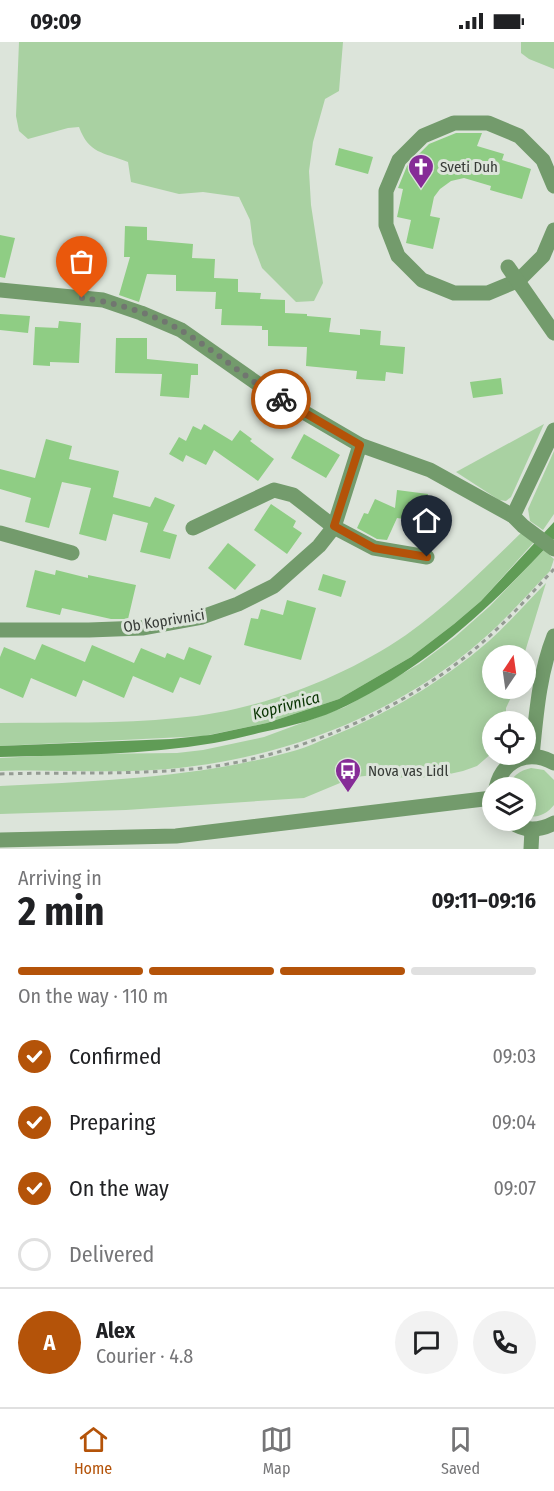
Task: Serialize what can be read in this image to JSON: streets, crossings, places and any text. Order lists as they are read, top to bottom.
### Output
{
  "streets": {
    "street": ["Ob Koprivnici"]
  },
  "water": ["Koprivnica"],
  "places": {
    "church": ["Sveti Duh"],
    "bus stop": ["Nova vas Lidl"]
  },
  "north": "top",
  "page": {
    "status": "09:09",
    "heading": ["2 min", "Arriving in", "09:11–09:16"],
    "panel": ["Alex", "Courier · 4.8"],
    "bar": "On the way · 110 m",
    "list": [
      ["Confirmed", "09:03"],
      ["Preparing", "09:04"],
      ["On the way", "09:07"],
      "Delivered"
    ],
    "round": "A",
    "tabs": ["Home", "Map", "Saved"]
  }
}
